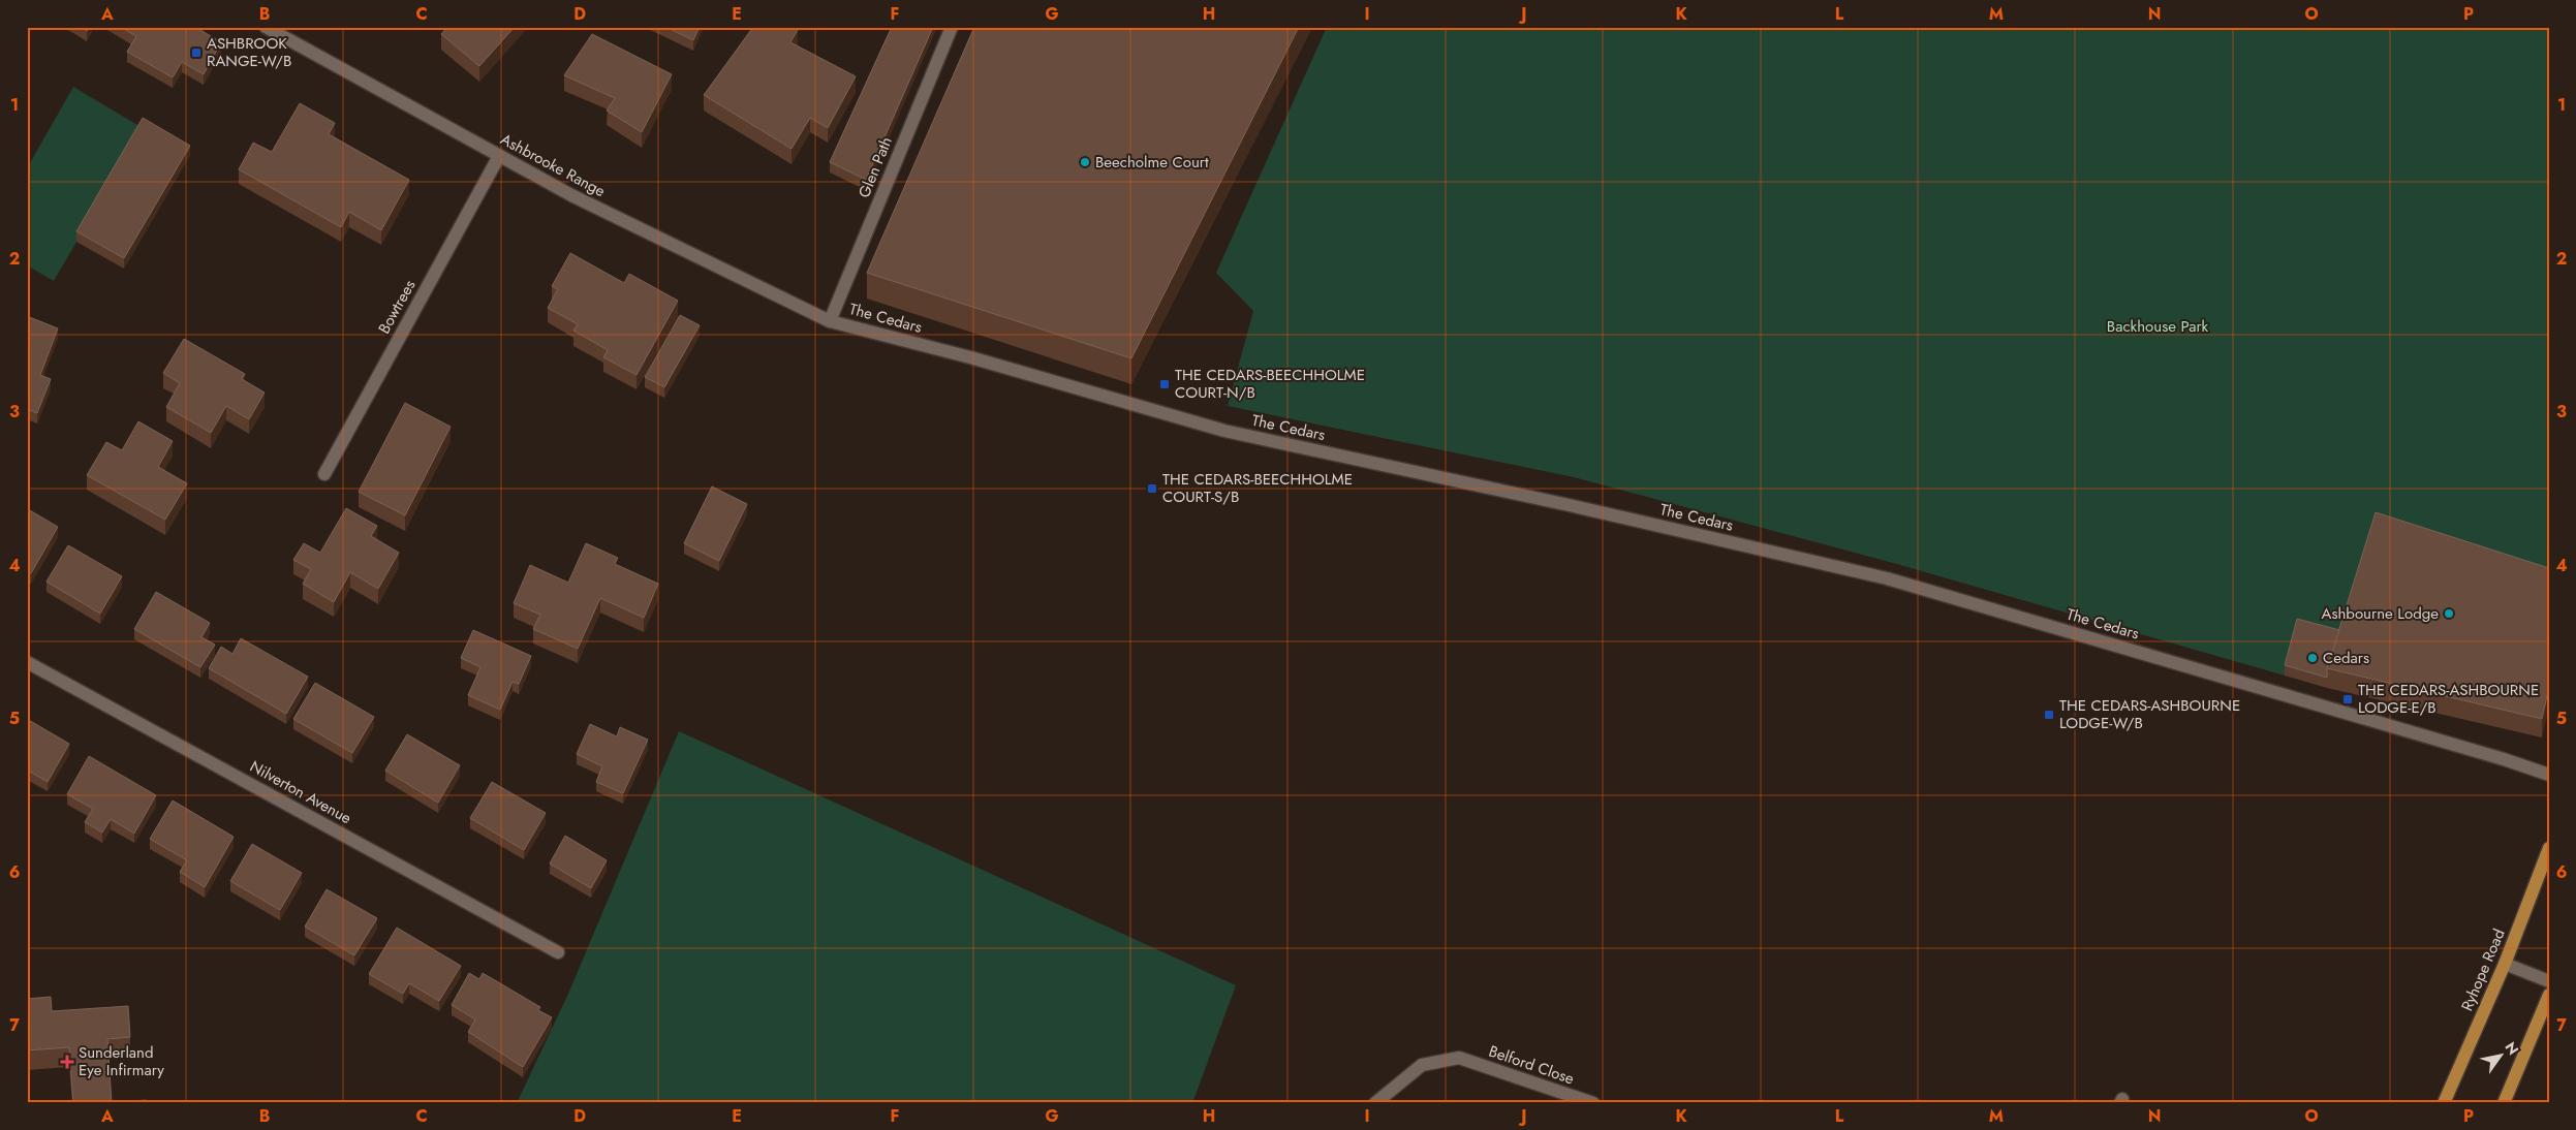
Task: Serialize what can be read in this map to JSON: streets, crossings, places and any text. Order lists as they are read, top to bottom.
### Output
{
  "streets": {
    "main road": ["Ryhope Road"],
    "street": [
      "Ashbrooke Range",
      "Glen Path",
      "Bowtrees",
      "The Cedars",
      "Nilverton Avenue",
      "Belford Close"
    ]
  },
  "crossings": [
    ["Ashbrooke Range", "Glen Path"],
    ["Ashbrooke Range", "Bowtrees"],
    ["Ashbrooke Range", "The Cedars"],
    ["Glen Path", "The Cedars"]
  ],
  "parks": ["Backhouse Park"],
  "places": {
    "transit": [
      "ASHBROOK RANGE-W/B",
      "THE CEDARS-BEECHHOLME COURT-N/B",
      "THE CEDARS-BEECHHOLME COURT-S/B",
      "THE CEDARS-ASHBOURNE LODGE-E/B",
      "THE CEDARS-ASHBOURNE LODGE-W/B"
    ],
    "other": ["Beecholme Court", "Ashbourne Lodge", "Cedars"],
    "health": ["Sunderland Eye Infirmary"]
  },
  "north": "top right",
  "grid": {
    "columns": [
      "A",
      "B",
      "C",
      "D",
      "E",
      "F",
      "G",
      "H",
      "I",
      "J",
      "K",
      "L",
      "M",
      "N",
      "O",
      "P"
    ],
    "rows": [
      "1",
      "2",
      "3",
      "4",
      "5",
      "6",
      "7"
    ]
  }
}
